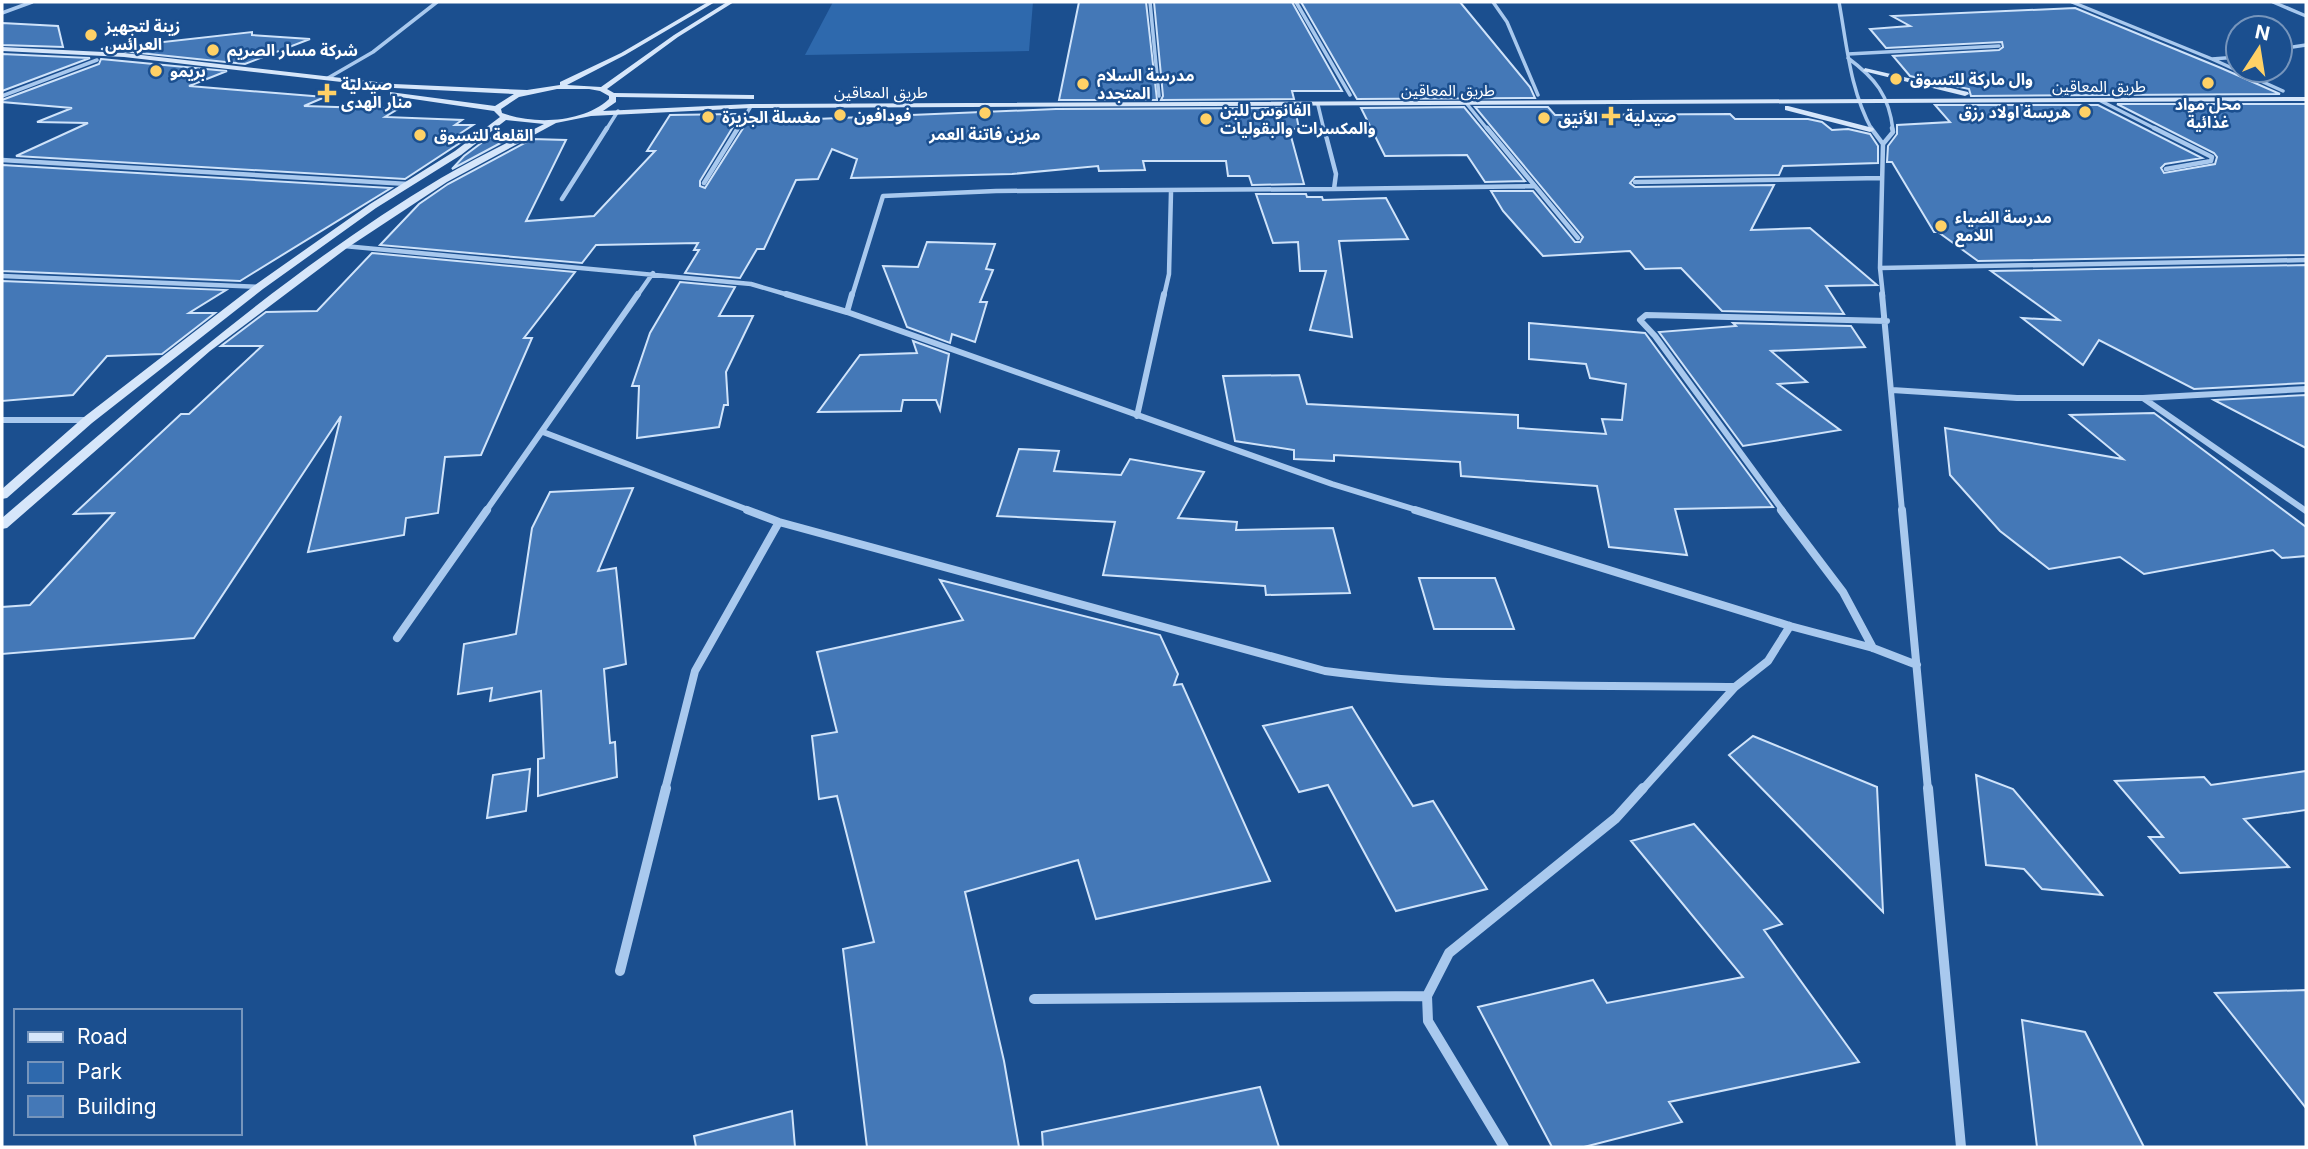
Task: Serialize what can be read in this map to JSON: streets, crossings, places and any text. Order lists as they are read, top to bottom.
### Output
{
  "streets": {
    "street": ["طريق المعاقين"]
  },
  "places": {
    "other": [
      "زينة لتجهيز العرائس",
      "شركة مسار الصريم",
      "بريمو",
      "وال ماركة للتسوق",
      "محل مواد غذائية",
      "مدرسة السلام المتجدد",
      "هريسة اولاد رزق",
      "مزين فاتنة العمر",
      "فودافون",
      "مغسلة الجزيرة",
      "الأنيق",
      "الفانوس للبن والمكسرات والبقوليات",
      "القلعة للتسوق",
      "مدرسة الضياء اللامع"
    ],
    "health": ["صيدلية منار الهدى", "صيدلية"]
  },
  "legend": ["Road", "Park", "Building"],
  "north": "top"
}
